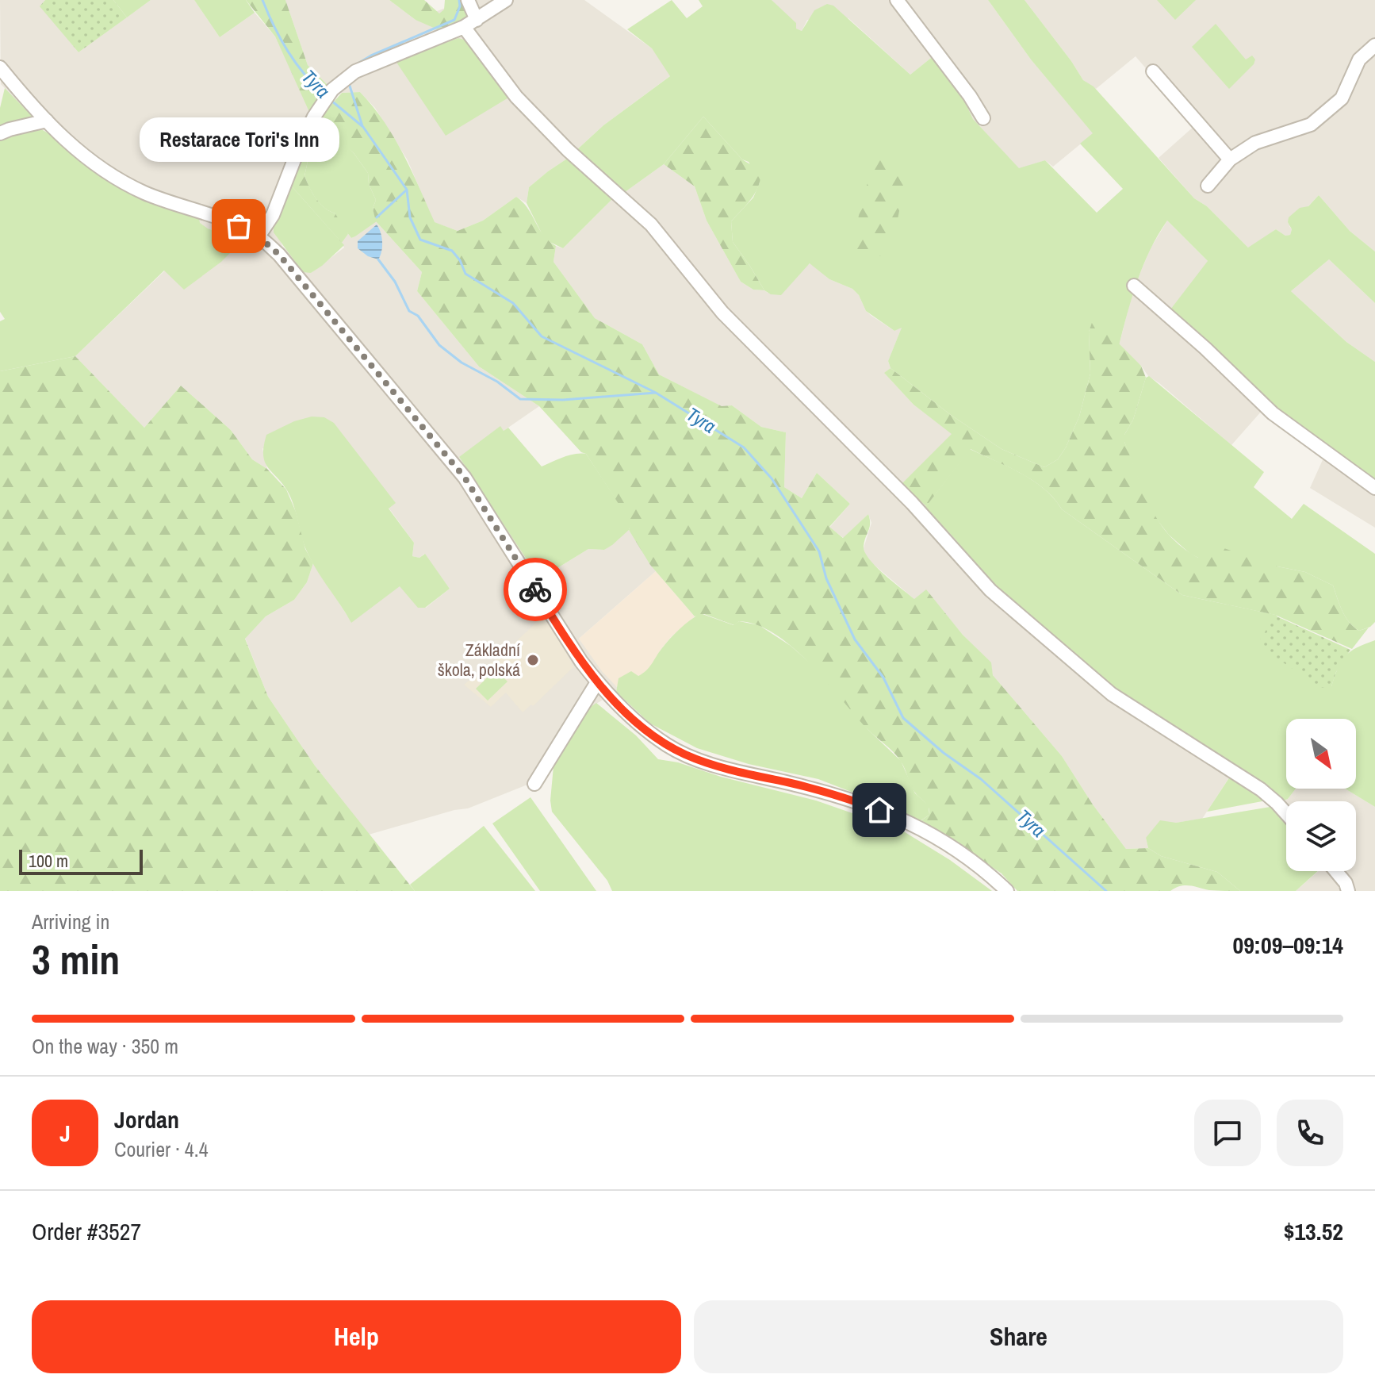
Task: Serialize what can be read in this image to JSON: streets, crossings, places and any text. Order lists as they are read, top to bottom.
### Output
{
  "water": ["Tyra"],
  "places": ["Restarace Tori's Inn", "Základní škola, polská"],
  "scale_bar": "100 m",
  "north": "bottom right",
  "page": {
    "bubble": "Restarace Tori's Inn",
    "scale": "100 m",
    "heading": ["3 min", "Arriving in", "09:09–09:14"],
    "panel": [
      "Jordan",
      "Courier · 4.4",
      "Order #3527",
      "$13.52"
    ],
    "bar": "On the way · 350 m",
    "round": "J",
    "buttons": ["Help", "Share"]
  }
}
